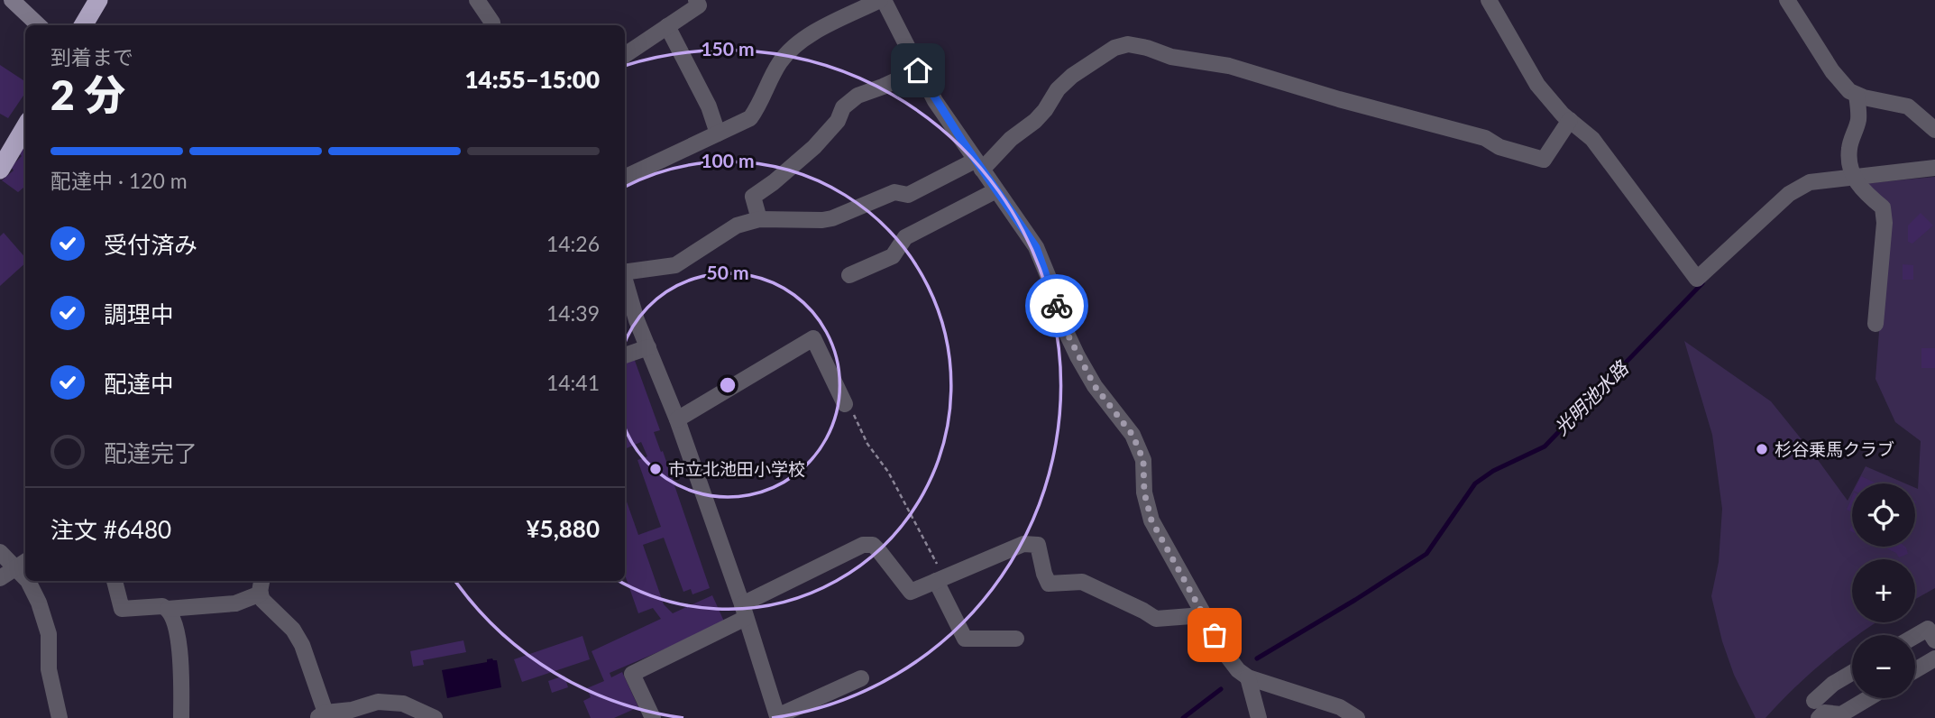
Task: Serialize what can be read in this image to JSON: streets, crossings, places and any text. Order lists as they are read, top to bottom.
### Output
{
  "water": ["光明池水路"],
  "places": ["杉谷乗馬クラブ", "市立北池田小学校"],
  "page": {
    "heading": ["2 分", "到着まで", "14:55–15:00"],
    "panel": ["注文 #6480", "¥5,880"],
    "bar": "配達中 · 120 m",
    "list": [
      ["受付済み", "14:26"],
      ["調理中", "14:39"],
      ["配達中", "14:41"],
      "配達完了"
    ],
    "map_buttons": ["+", "−"]
  },
  "rings": ["150 m", "100 m", "50 m"]
}
